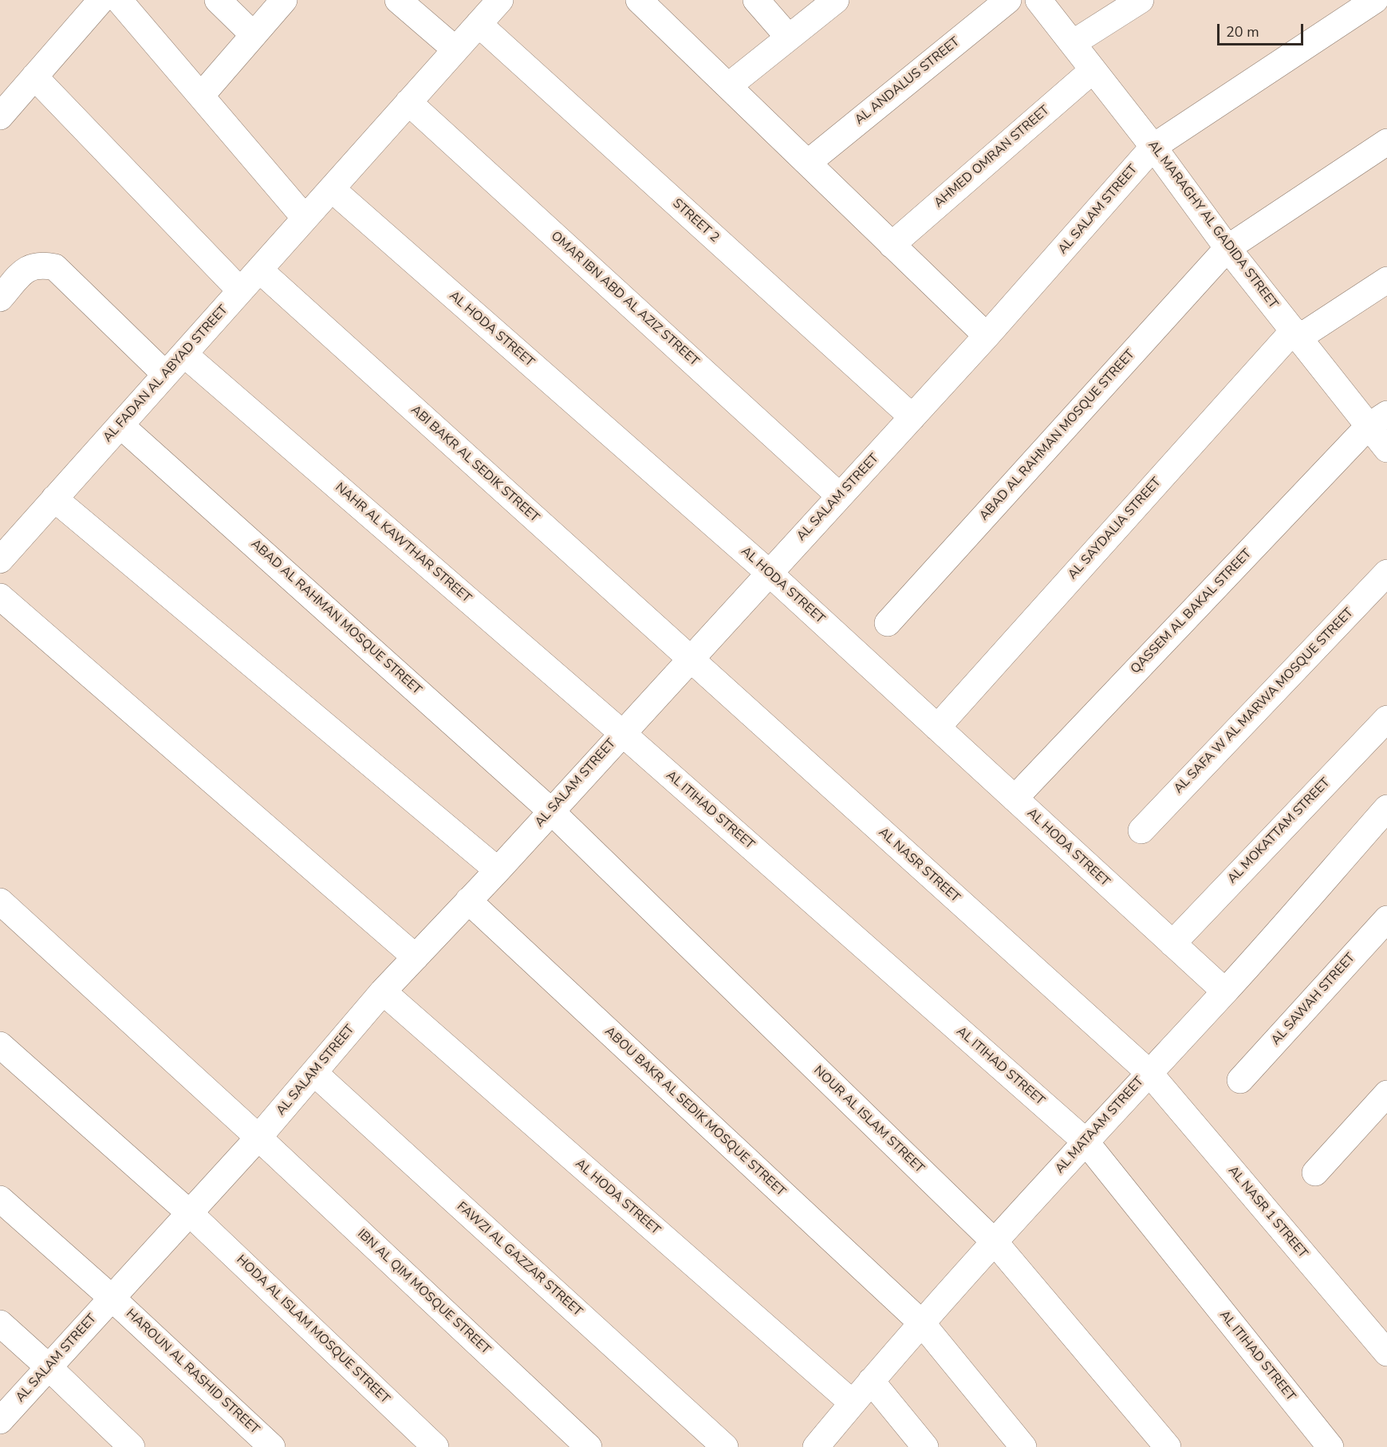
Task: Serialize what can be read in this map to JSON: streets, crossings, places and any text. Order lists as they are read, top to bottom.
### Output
{
  "streets": {
    "street": [
      "AL ANDALUS STREET",
      "AHMED OMRAN STREET",
      "AL SALAM STREET",
      "STREET 2",
      "AL MARAGHY AL GADIDA STREET",
      "OMAR IBN ABD AL AZIZ STREET",
      "AL HODA STREET",
      "AL FADAN AL ABYAD STREET",
      "ABAD AL RAHMAN MOSQUE STREET",
      "ABI BAKR AL SEDIK STREET",
      "AL SAYDALIA STREET",
      "NAHR AL KAWTHAR STREET",
      "QASSEM AL BAKAL STREET",
      "AL SAFA W AL MARWA MOSQUE STREET",
      "AL ITIHAD STREET",
      "AL MOKATTAM STREET",
      "AL NASR STREET",
      "AL SAWAH STREET",
      "ABOU BAKR AL SEDIK MOSQUE STREET",
      "NOUR AL ISLAM STREET",
      "AL MATAAM STREET",
      "AL NASR 1 STREET",
      "FAWZI AL GAZZAR STREET",
      "IBN AL QIM MOSQUE STREET",
      "HODA AL ISLAM MOSQUE STREET",
      "HAROUN AL RASHID STREET"
    ]
  },
  "crossings": [
    ["AHMED OMRAN STREET", "AL MARAGHY AL GADIDA STREET"],
    ["AL SALAM STREET", "STREET 2"],
    ["AL SALAM STREET", "AL MARAGHY AL GADIDA STREET"],
    ["AL SALAM STREET", "OMAR IBN ABD AL AZIZ STREET"],
    ["AL SALAM STREET", "AL HODA STREET"],
    ["AL SALAM STREET", "ABAD AL RAHMAN MOSQUE STREET"],
    ["AL SALAM STREET", "ABI BAKR AL SEDIK STREET"],
    ["AL SALAM STREET", "NAHR AL KAWTHAR STREET"],
    ["AL SALAM STREET", "AL ITIHAD STREET"],
    ["AL SALAM STREET", "AL NASR STREET"],
    ["AL SALAM STREET", "ABOU BAKR AL SEDIK MOSQUE STREET"],
    ["AL SALAM STREET", "NOUR AL ISLAM STREET"],
    ["AL SALAM STREET", "FAWZI AL GAZZAR STREET"],
    ["AL SALAM STREET", "IBN AL QIM MOSQUE STREET"],
    ["AL SALAM STREET", "HODA AL ISLAM MOSQUE STREET"],
    ["AL SALAM STREET", "HAROUN AL RASHID STREET"],
    ["STREET 2", "AL FADAN AL ABYAD STREET"],
    ["AL MARAGHY AL GADIDA STREET", "ABAD AL RAHMAN MOSQUE STREET"],
    ["AL MARAGHY AL GADIDA STREET", "AL SAYDALIA STREET"],
    ["AL MARAGHY AL GADIDA STREET", "QASSEM AL BAKAL STREET"],
    ["OMAR IBN ABD AL AZIZ STREET", "AL FADAN AL ABYAD STREET"],
    ["AL HODA STREET", "AL FADAN AL ABYAD STREET"],
    ["AL HODA STREET", "AL SAYDALIA STREET"],
    ["AL HODA STREET", "QASSEM AL BAKAL STREET"],
    ["AL HODA STREET", "AL MOKATTAM STREET"],
    ["AL HODA STREET", "AL MATAAM STREET"],
    ["AL FADAN AL ABYAD STREET", "ABAD AL RAHMAN MOSQUE STREET"],
    ["AL FADAN AL ABYAD STREET", "ABI BAKR AL SEDIK STREET"],
    ["AL FADAN AL ABYAD STREET", "NAHR AL KAWTHAR STREET"],
    ["ABAD AL RAHMAN MOSQUE STREET", "NOUR AL ISLAM STREET"],
    ["ABI BAKR AL SEDIK STREET", "AL NASR STREET"],
    ["NAHR AL KAWTHAR STREET", "AL ITIHAD STREET"],
    ["AL ITIHAD STREET", "AL MATAAM STREET"],
    ["AL NASR STREET", "AL MATAAM STREET"],
    ["AL NASR STREET", "AL NASR 1 STREET"],
    ["ABOU BAKR AL SEDIK MOSQUE STREET", "AL MATAAM STREET"],
    ["NOUR AL ISLAM STREET", "AL MATAAM STREET"],
    ["AL MATAAM STREET", "AL NASR 1 STREET"]
  ],
  "scale_bar": "20 m"
}
